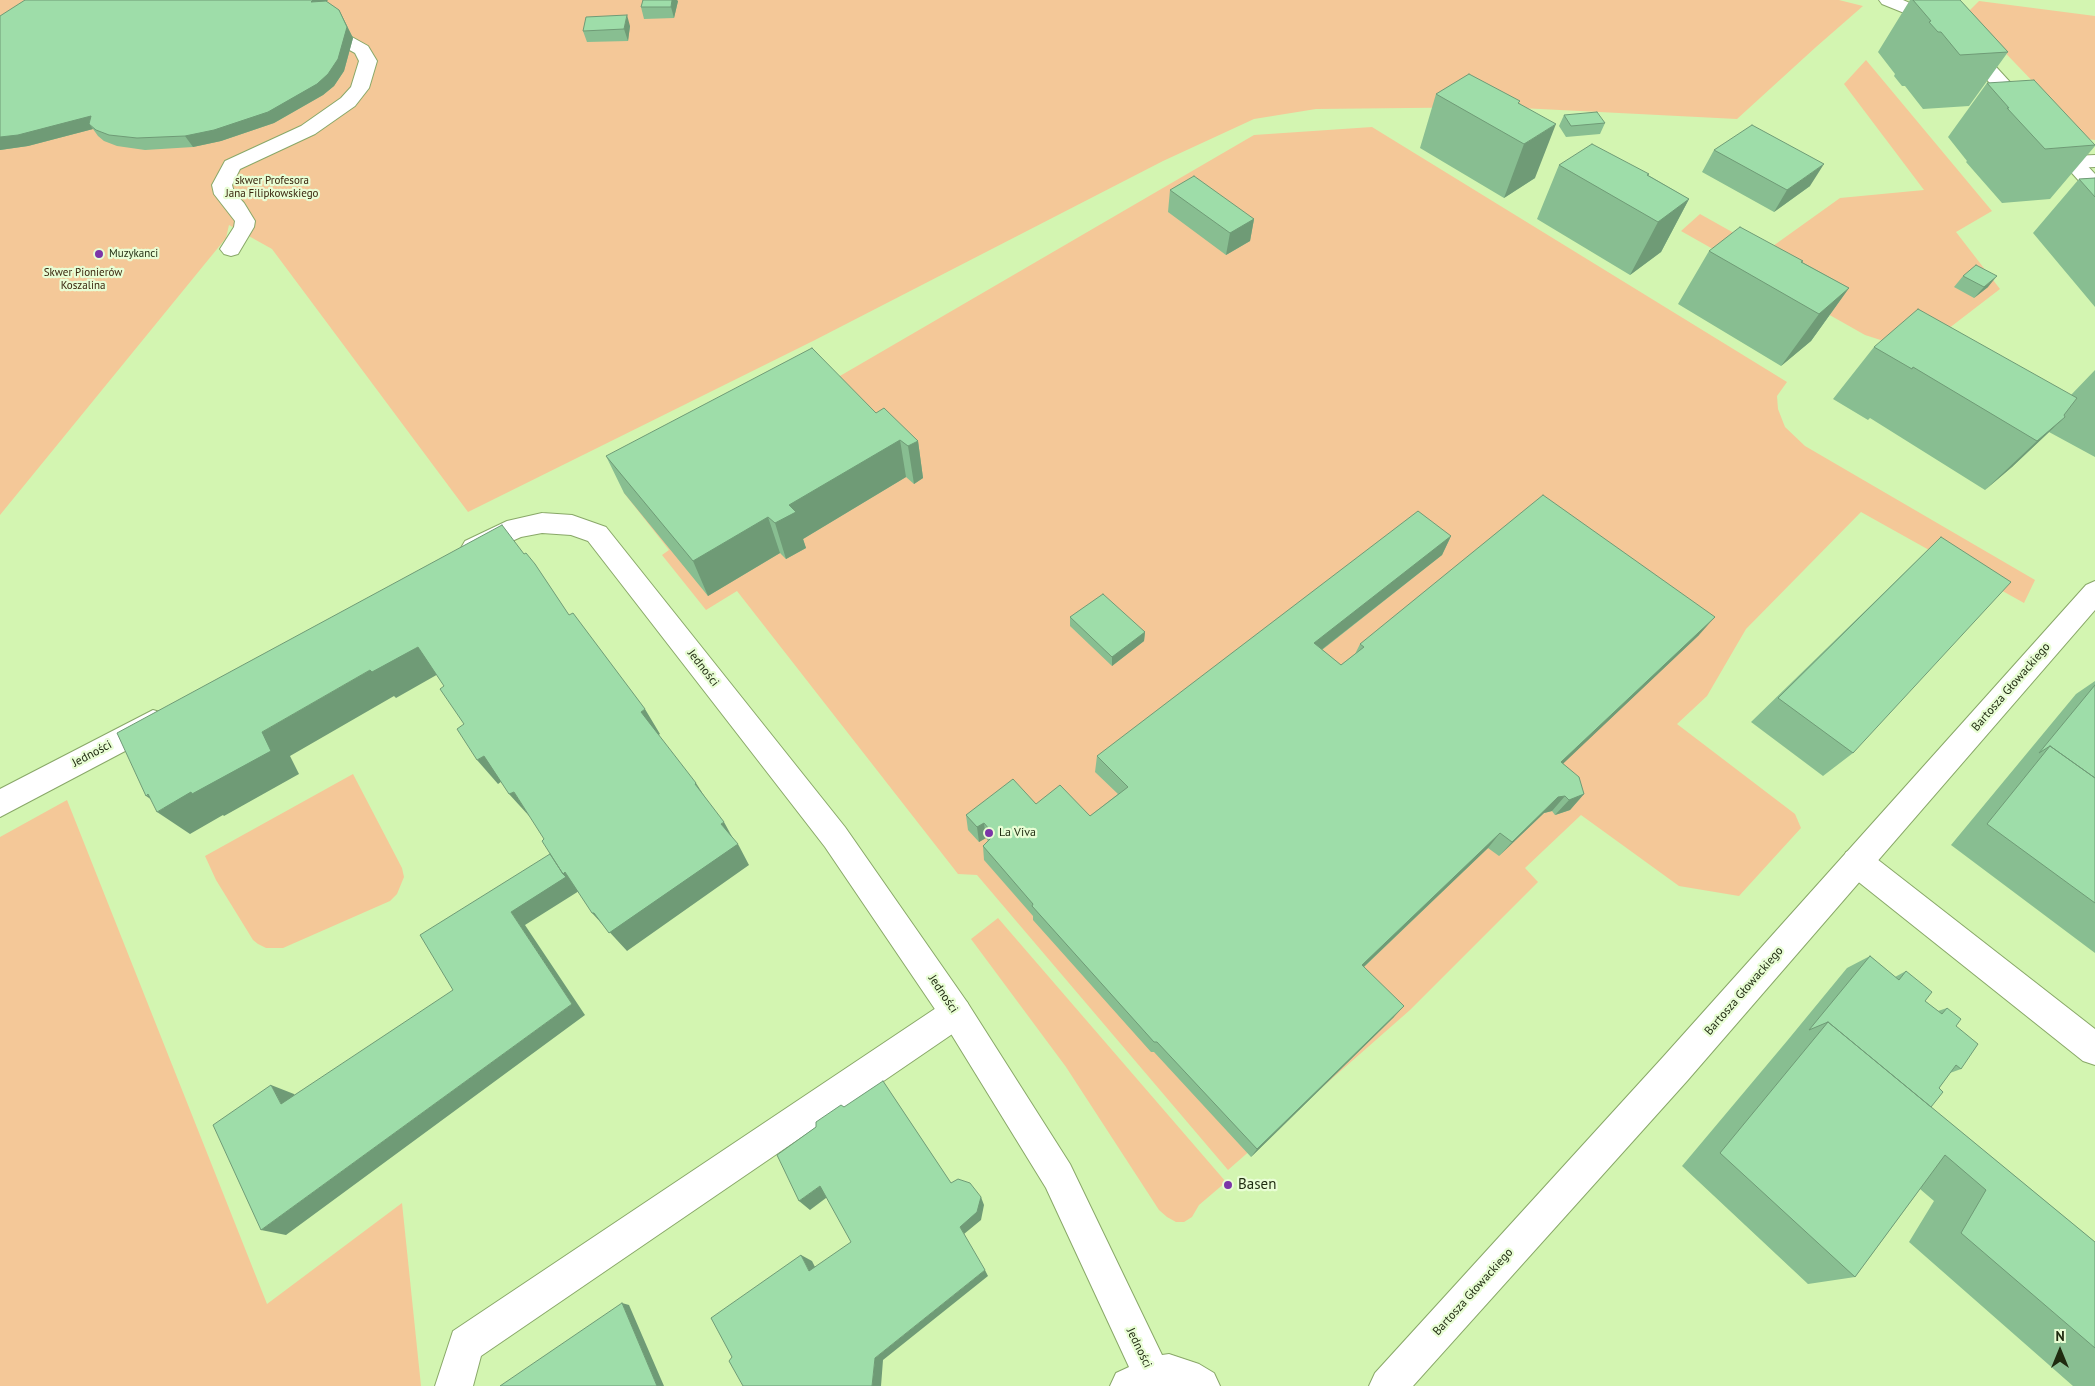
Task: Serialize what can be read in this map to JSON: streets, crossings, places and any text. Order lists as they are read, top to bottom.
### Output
{
  "streets": {
    "street": ["Jedności", "Bartosza Głowackiego"]
  },
  "parks": ["skwer Profesora Jana Filipkowskiego", "Skwer Pionierów Koszalina"],
  "places": ["Muzykanci", "La Viva", "Basen"],
  "north": "top"
}
